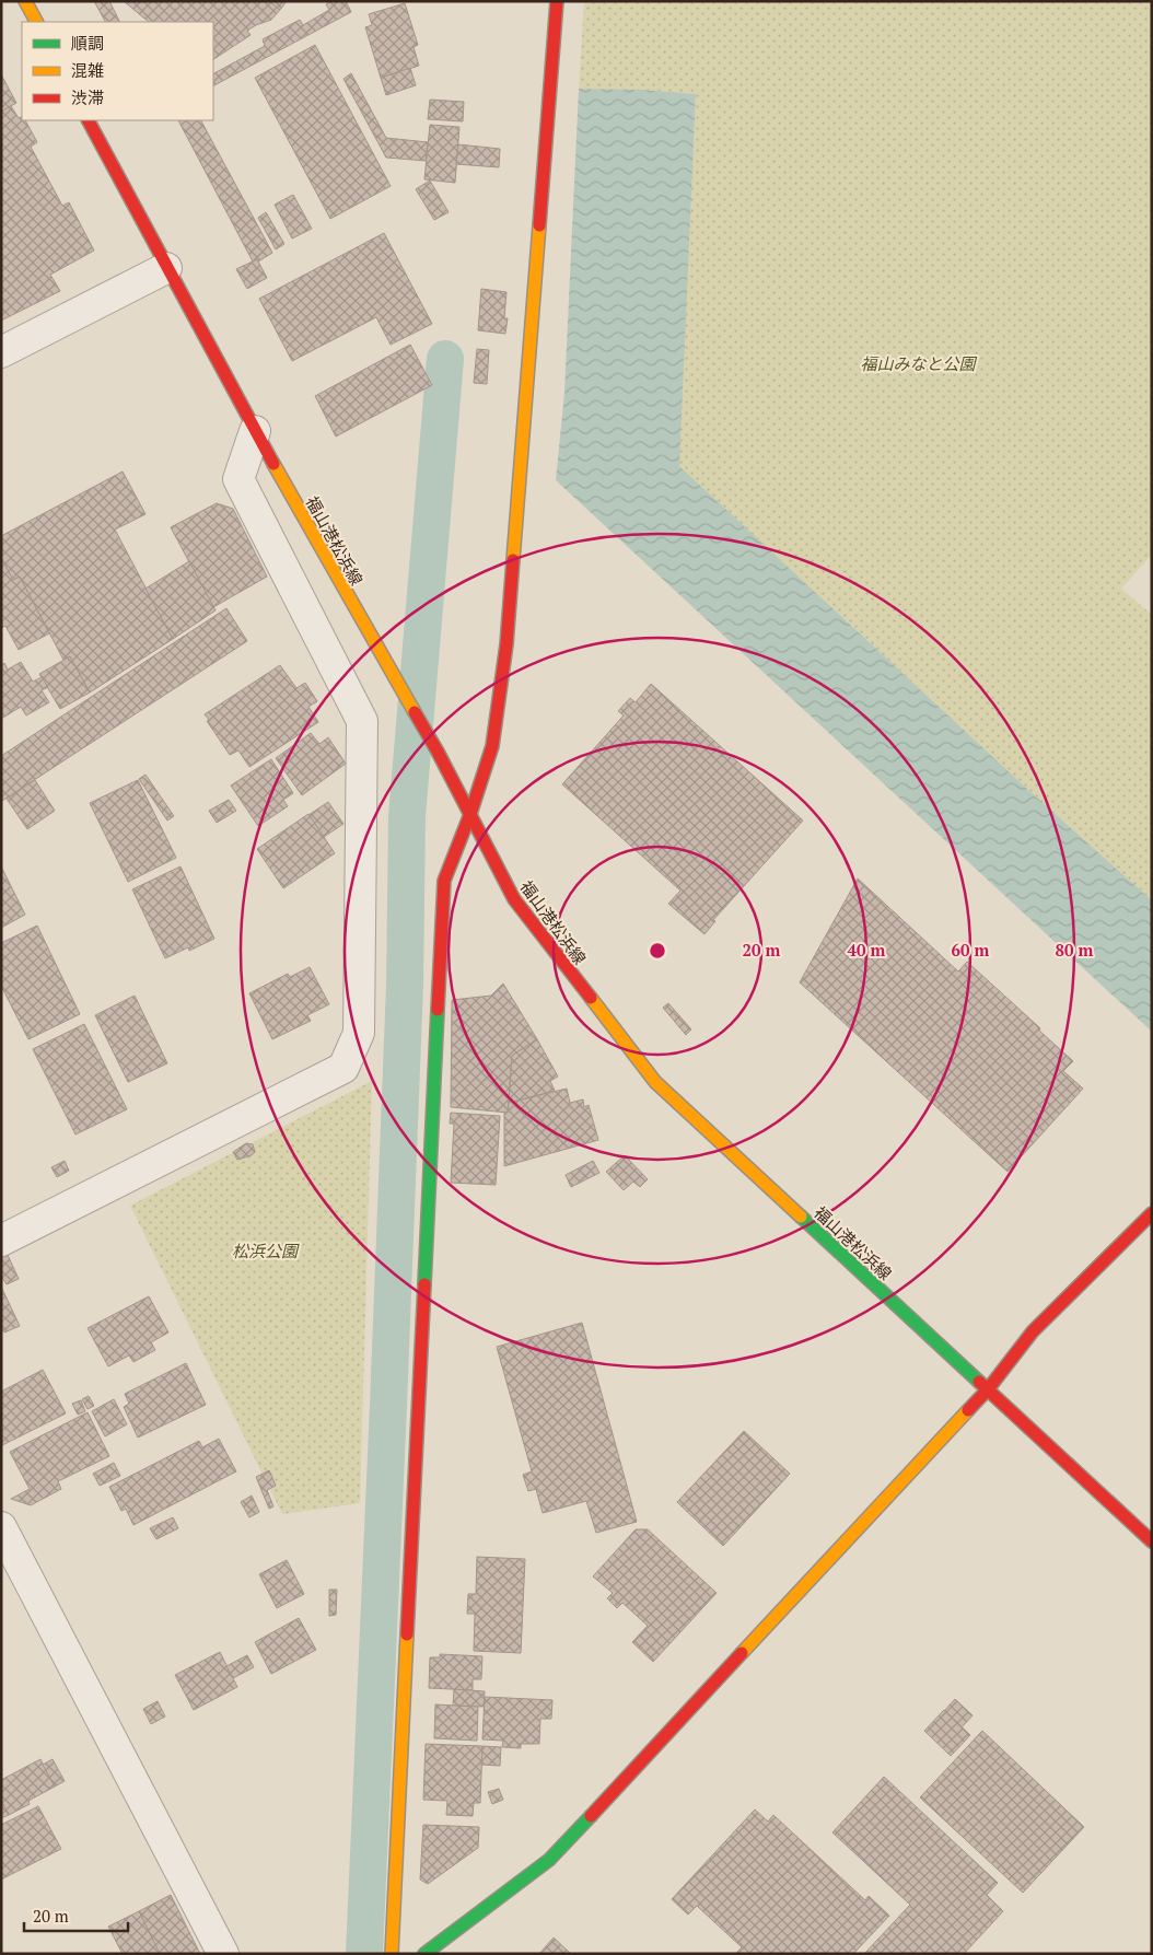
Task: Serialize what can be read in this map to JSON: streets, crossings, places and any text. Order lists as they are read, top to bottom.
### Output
{
  "streets": {
    "street": ["福山港松浜線"]
  },
  "parks": ["福山みなと公園", "松浜公園"],
  "legend": ["順調", "混雑", "渋滞"],
  "scale_bar": "20 m",
  "rings": [
    "20 m",
    "40 m",
    "60 m",
    "80 m"
  ]
}
